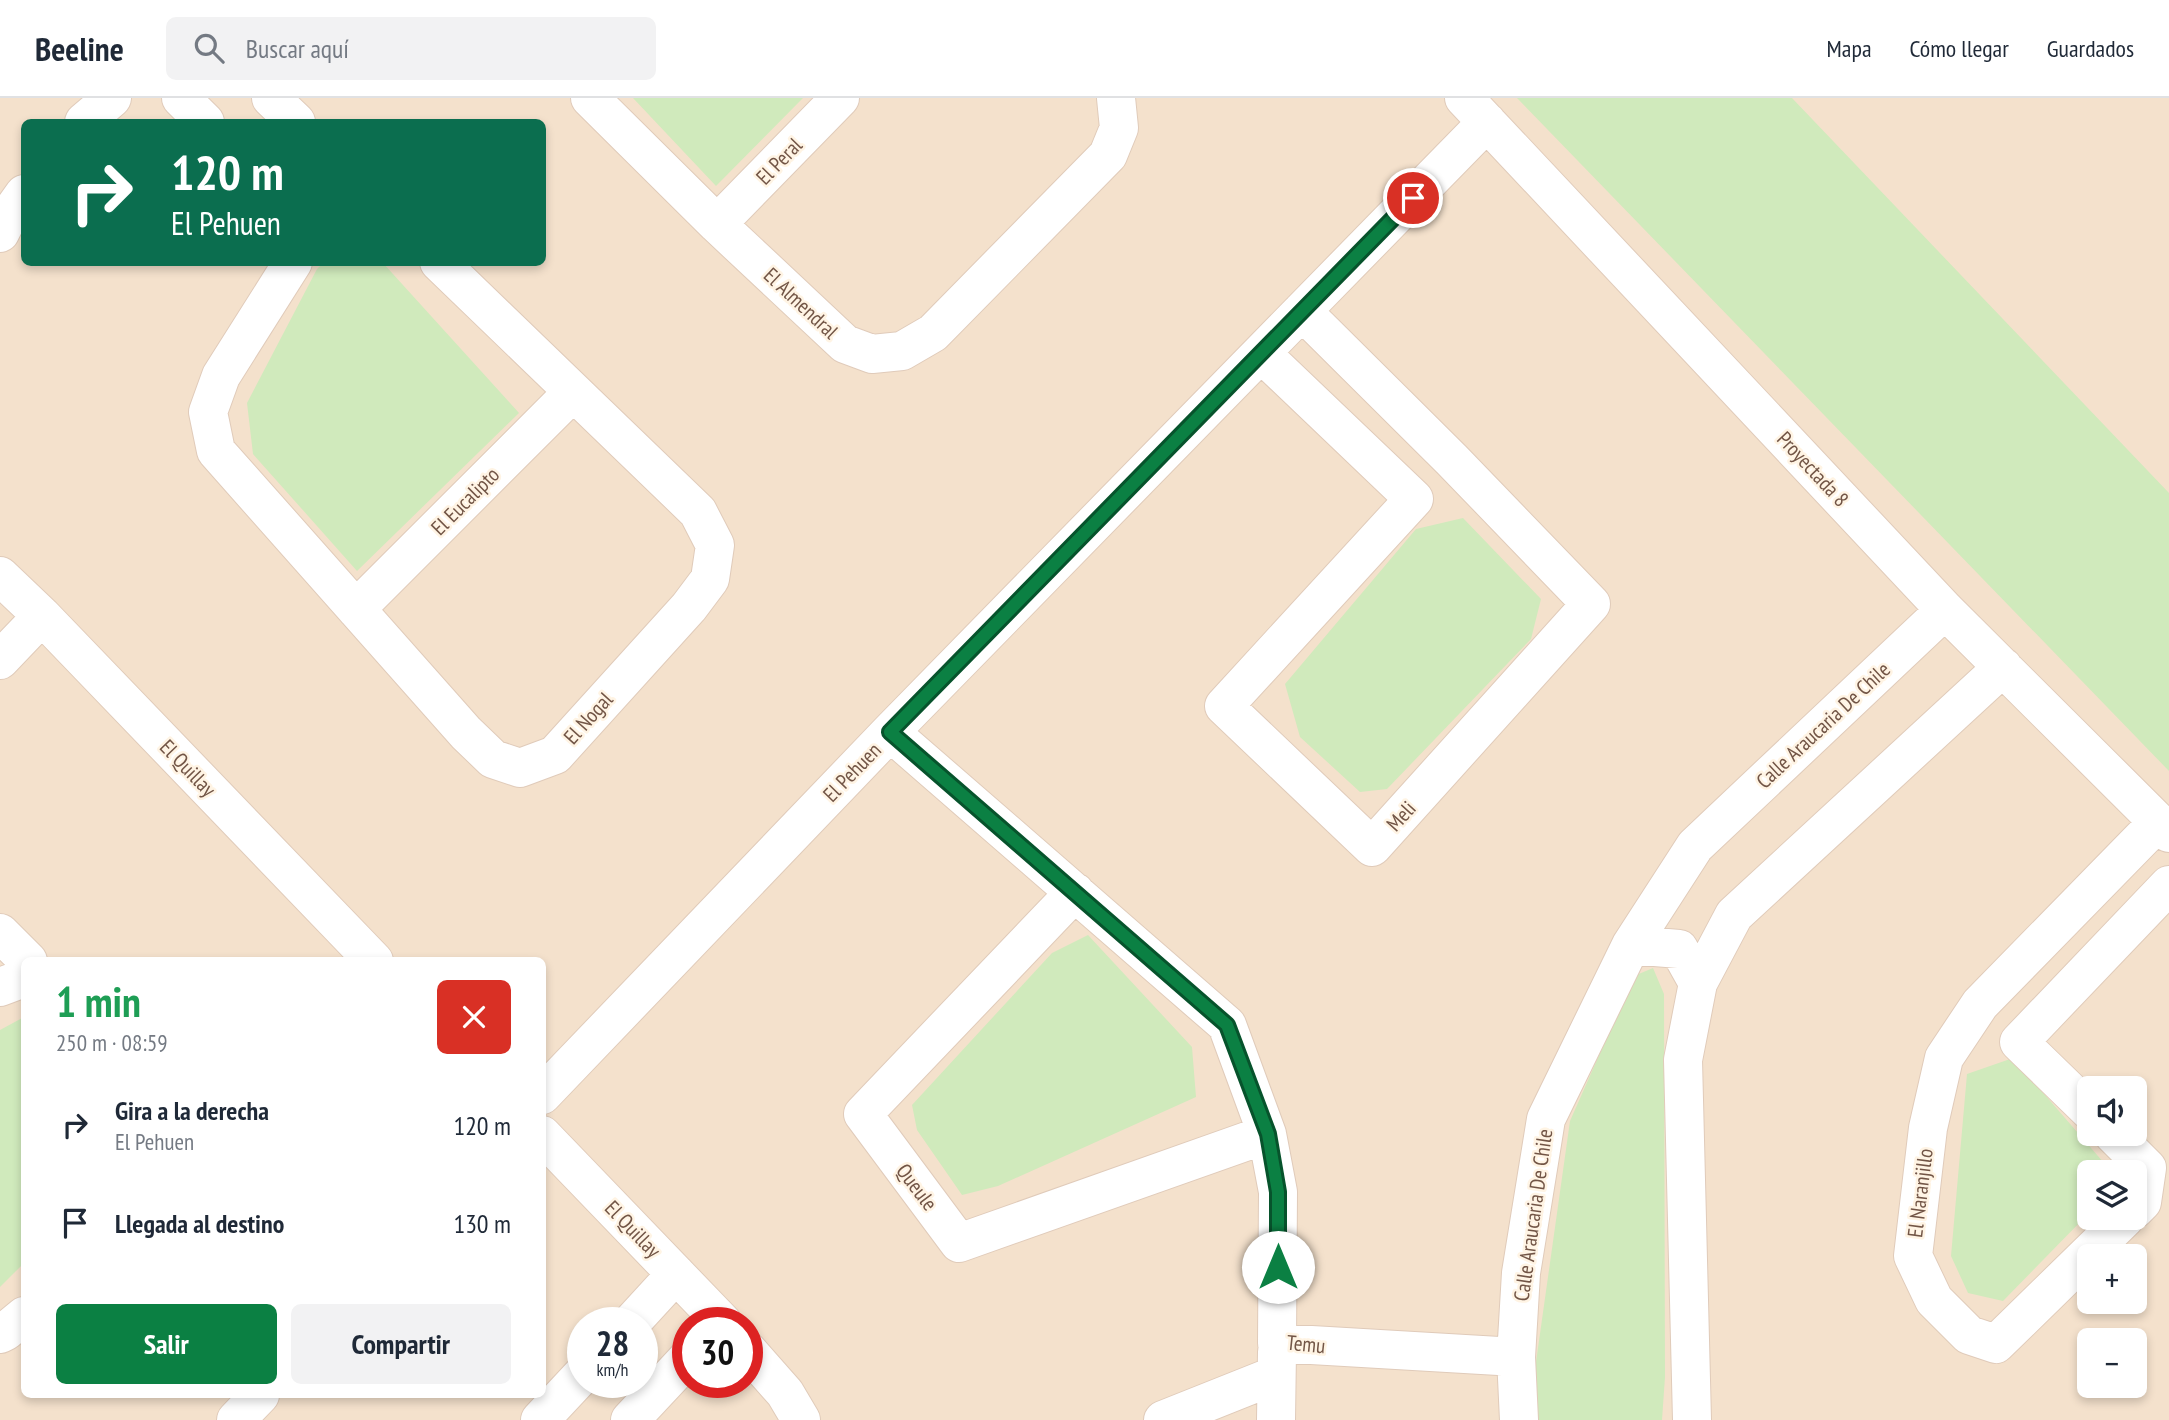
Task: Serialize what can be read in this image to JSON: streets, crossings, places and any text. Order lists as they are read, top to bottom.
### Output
{
  "streets": {
    "street": [
      "El Peral",
      "El Almendral",
      "Proyectada 8",
      "El Eucalipto",
      "El Nogal",
      "Calle Araucaria De Chile",
      "El Quillay",
      "El Pehuen",
      "Meli",
      "Queule",
      "El Naranjillo",
      "Temu"
    ]
  },
  "crossings": [
    ["El Peral", "El Almendral"],
    ["Proyectada 8", "Calle Araucaria De Chile"],
    ["Proyectada 8", "El Pehuen"],
    ["Proyectada 8", "El Naranjillo"],
    ["El Eucalipto", "El Nogal"],
    ["Calle Araucaria De Chile", "Temu"],
    ["El Pehuen", "Meli"],
    ["El Pehuen", "Temu"],
    ["Queule", "Temu"]
  ],
  "page": {
    "header": "Beeline",
    "search": "Buscar aquí",
    "nav": ["Mapa", "Cómo llegar", "Guardados"],
    "turn": ["120 m", "El Pehuen"],
    "heading": ["1 min", "250 m · 08:59"],
    "map_buttons": ["+", "−"],
    "list": [
      {
        "name": "Gira a la derecha",
        "note": "El Pehuen",
        "value": "120 m"
      },
      {
        "name": "Llegada al destino",
        "value": "130 m"
      }
    ],
    "buttons": ["Salir", "Compartir"],
    "speed": "28 km/h",
    "limit": "30"
  }
}
